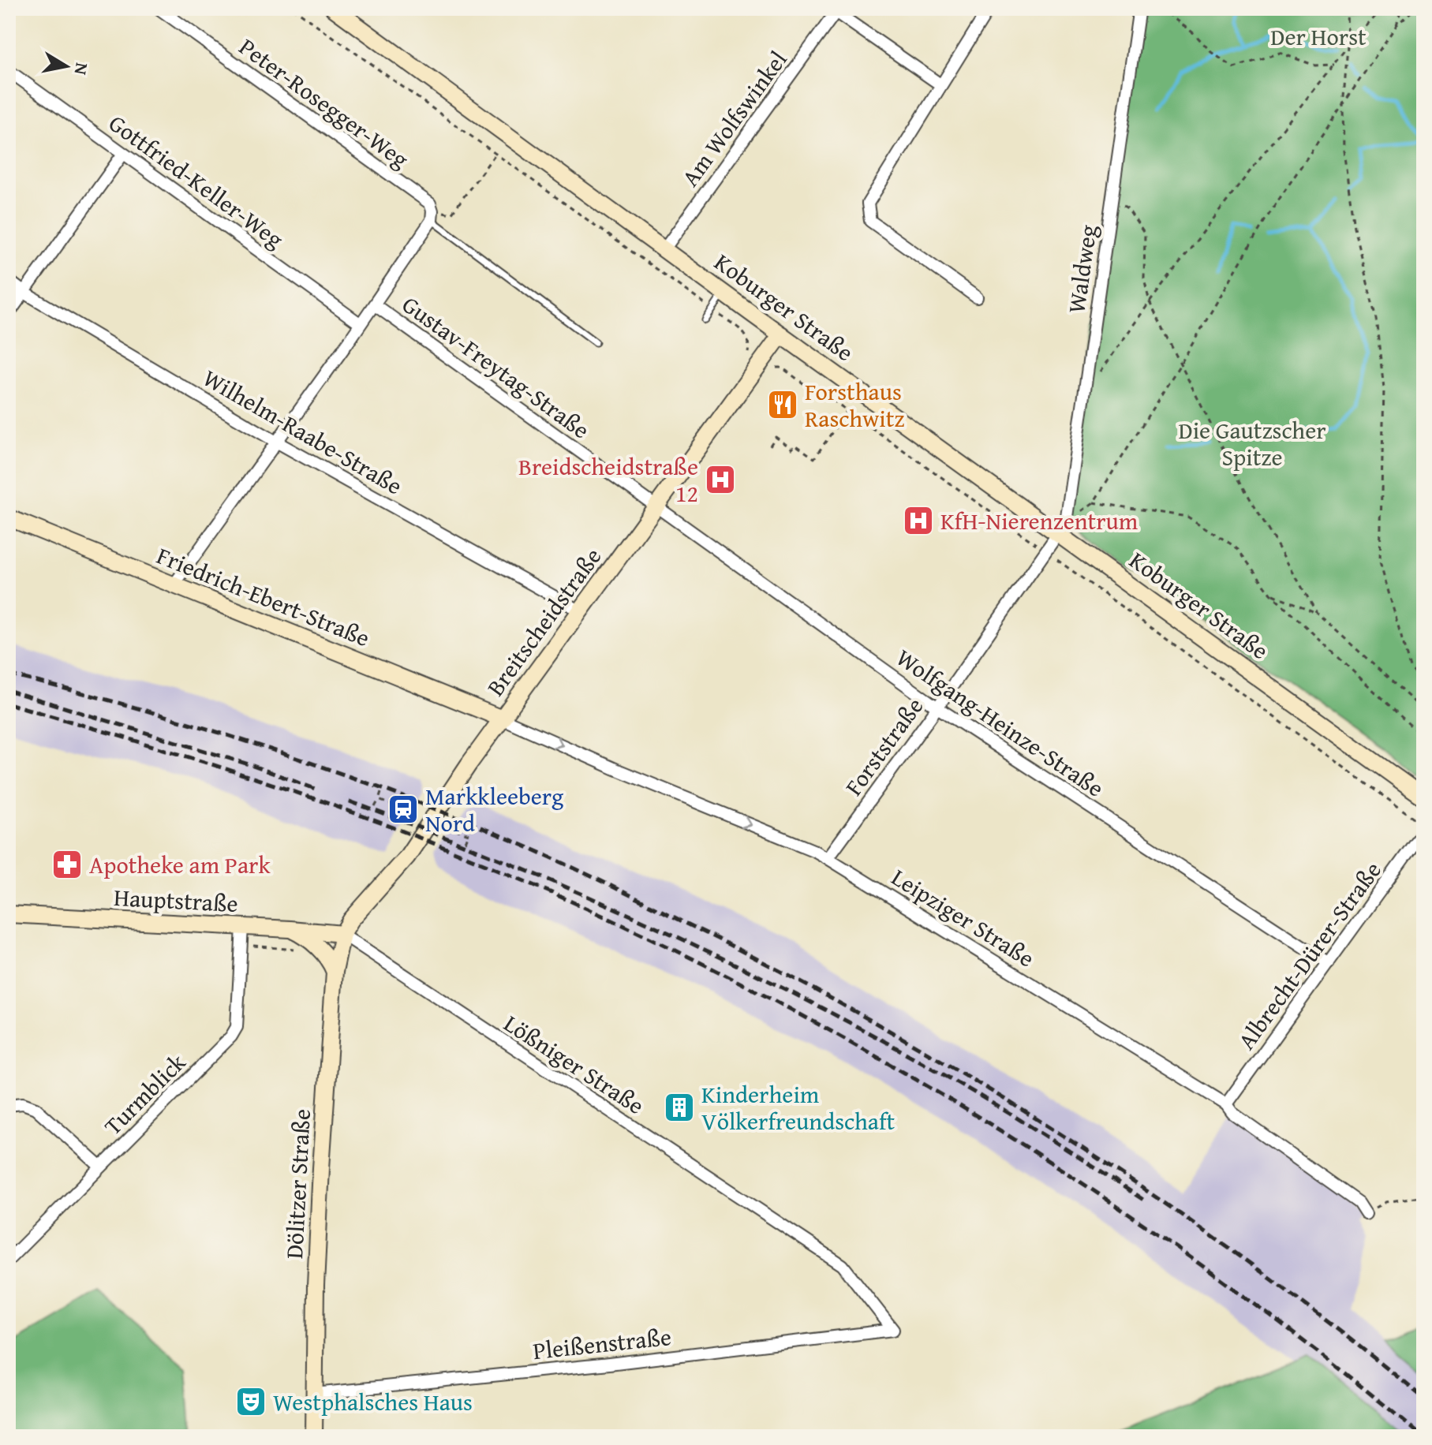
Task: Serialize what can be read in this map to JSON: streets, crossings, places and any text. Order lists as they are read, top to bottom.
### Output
{
  "streets": {
    "main road": [
      "Koburger Straße",
      "Friedrich-Ebert-Straße",
      "Breitscheidstraße",
      "Hauptstraße",
      "Dölitzer Straße"
    ],
    "street": [
      "Peter-Rosegger-Weg",
      "Am Wolfswinkel",
      "Gottfried-Keller-Weg",
      "Waldweg",
      "Gustav-Freytag-Straße",
      "Wilhelm-Raabe-Straße",
      "Wolfgang-Heinze-Straße",
      "Forststraße",
      "Leipziger Straße",
      "Albrecht-Dürer-Straße",
      "Lößniger Straße",
      "Turmblick",
      "Pleißenstraße"
    ]
  },
  "crossings": [
    ["Am Wolfswinkel", "Koburger Straße"],
    ["Waldweg", "Koburger Straße"],
    ["Waldweg", "Forststraße"],
    ["Koburger Straße", "Breitscheidstraße"],
    ["Koburger Straße", "Forststraße"],
    ["Gustav-Freytag-Straße", "Breitscheidstraße"],
    ["Gustav-Freytag-Straße", "Wolfgang-Heinze-Straße"],
    ["Wilhelm-Raabe-Straße", "Breitscheidstraße"],
    ["Friedrich-Ebert-Straße", "Breitscheidstraße"],
    ["Friedrich-Ebert-Straße", "Leipziger Straße"],
    ["Breitscheidstraße", "Wolfgang-Heinze-Straße"],
    ["Breitscheidstraße", "Hauptstraße"],
    ["Breitscheidstraße", "Leipziger Straße"],
    ["Breitscheidstraße", "Lößniger Straße"],
    ["Breitscheidstraße", "Dölitzer Straße"],
    ["Wolfgang-Heinze-Straße", "Forststraße"],
    ["Wolfgang-Heinze-Straße", "Albrecht-Dürer-Straße"],
    ["Forststraße", "Leipziger Straße"],
    ["Hauptstraße", "Lößniger Straße"],
    ["Hauptstraße", "Turmblick"],
    ["Hauptstraße", "Dölitzer Straße"],
    ["Leipziger Straße", "Albrecht-Dürer-Straße"],
    ["Lößniger Straße", "Dölitzer Straße"],
    ["Lößniger Straße", "Pleißenstraße"],
    ["Dölitzer Straße", "Pleißenstraße"]
  ],
  "one_way": ["Leipziger Straße"],
  "parks": ["Der Horst", "Die Gautzscher Spitze"],
  "places": {
    "restaurant": ["Forsthaus Raschwitz"],
    "hospital": ["Breidscheidstraße 12", "KfH-Nierenzentrum"],
    "station": ["Markkleeberg Nord"],
    "pharmacy": ["Apotheke am Park"],
    "building": ["Kinderheim Völkerfreundschaft"],
    "theatre": ["Westphalsches Haus"]
  },
  "north": "right"
}
